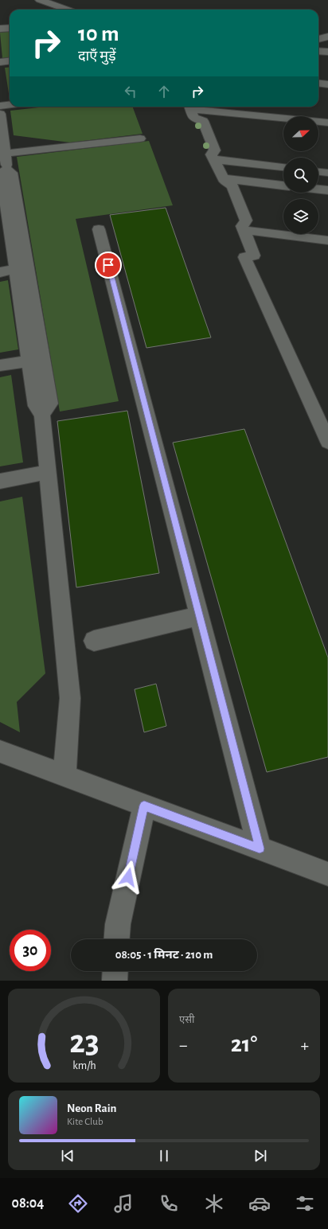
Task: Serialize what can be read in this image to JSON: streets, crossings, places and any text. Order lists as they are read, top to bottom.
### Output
{
  "north": "right",
  "page": {
    "turn": ["10 m", "दाएँ मुड़ें"],
    "limit": "30",
    "trip": "08:05 · 1 मिनट · 210 m",
    "tile": "एसी",
    "heat": ["−", "21°", "+"],
    "song": ["Neon Rain", "Kite Club"],
    "tabs": "08:04",
    "gauge": ["23", "km/h"]
  }
}
